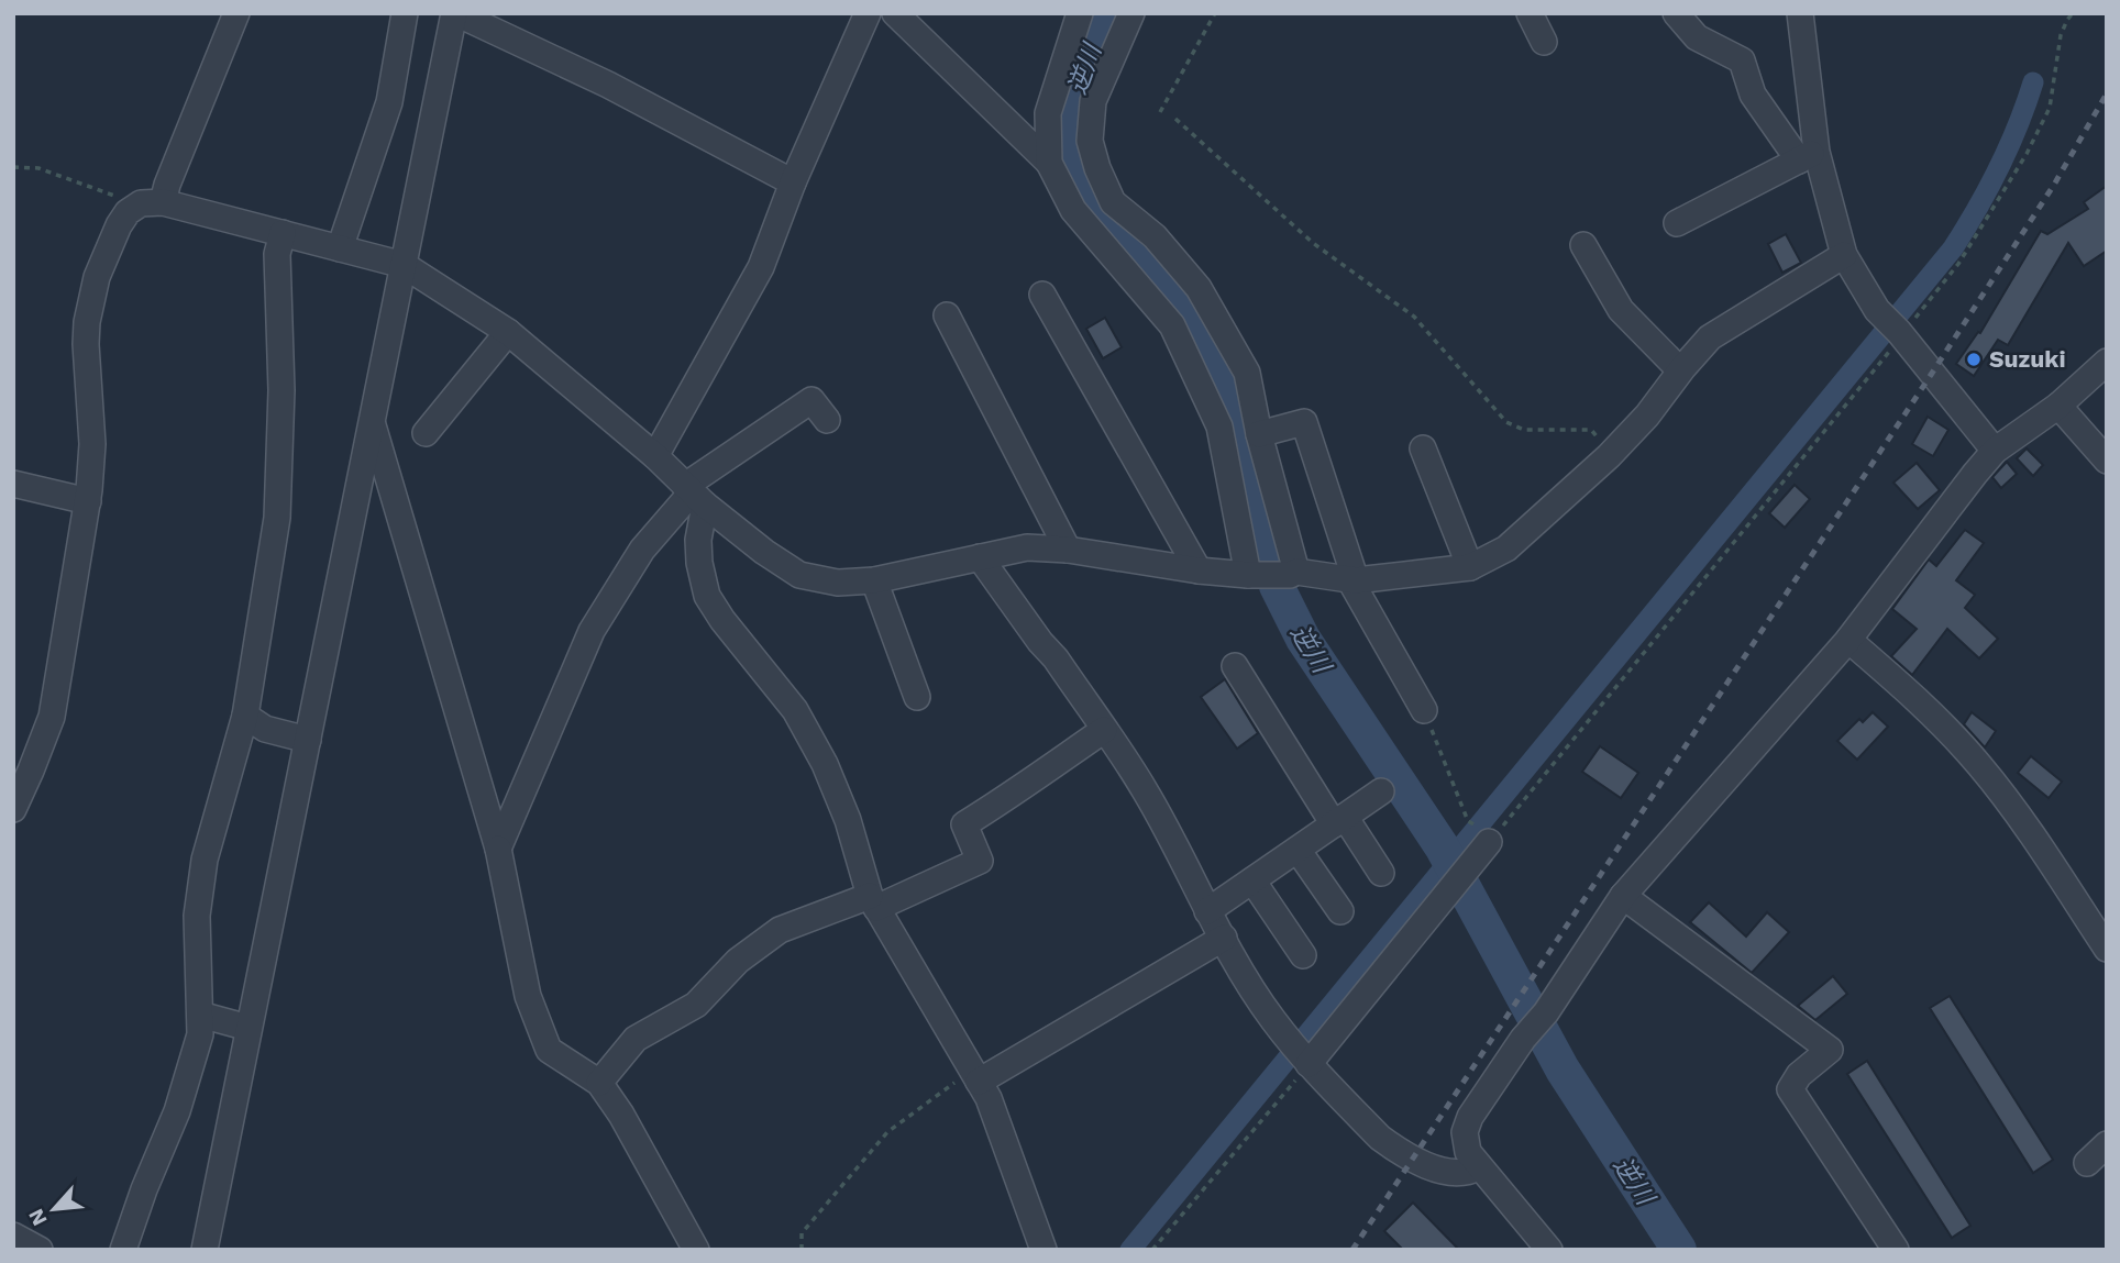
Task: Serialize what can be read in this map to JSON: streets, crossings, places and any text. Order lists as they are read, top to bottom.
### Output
{
  "water": ["逆川"],
  "places": ["Suzuki"],
  "north": "bottom left"
}
